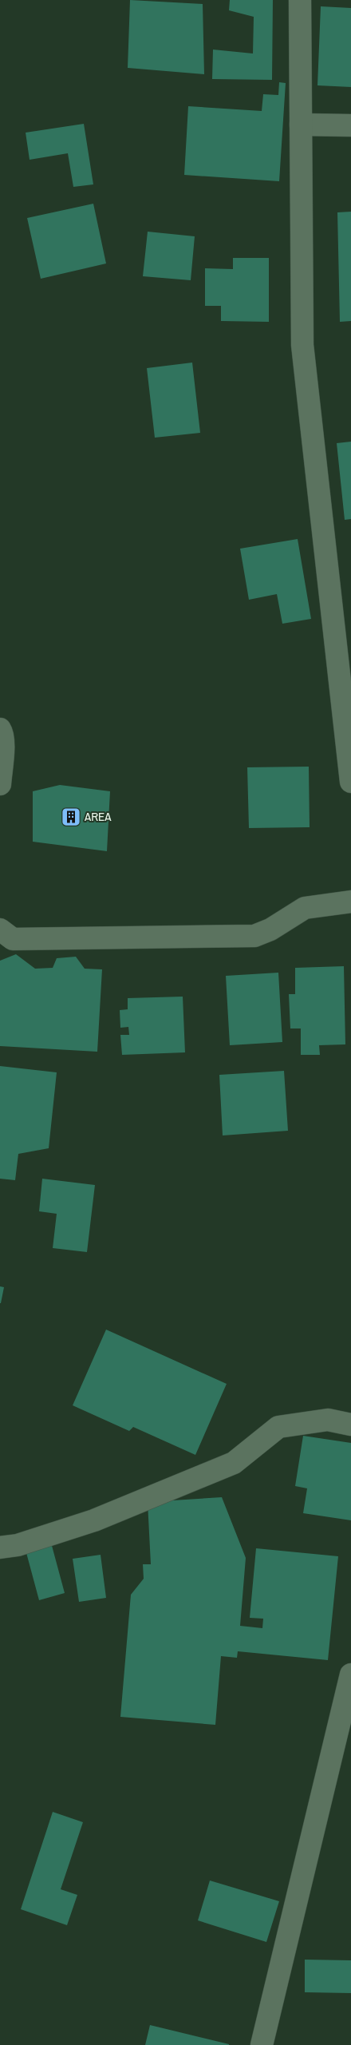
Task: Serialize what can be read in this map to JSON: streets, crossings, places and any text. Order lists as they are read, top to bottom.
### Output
{
  "places": {
    "building": ["AREA"]
  }
}
